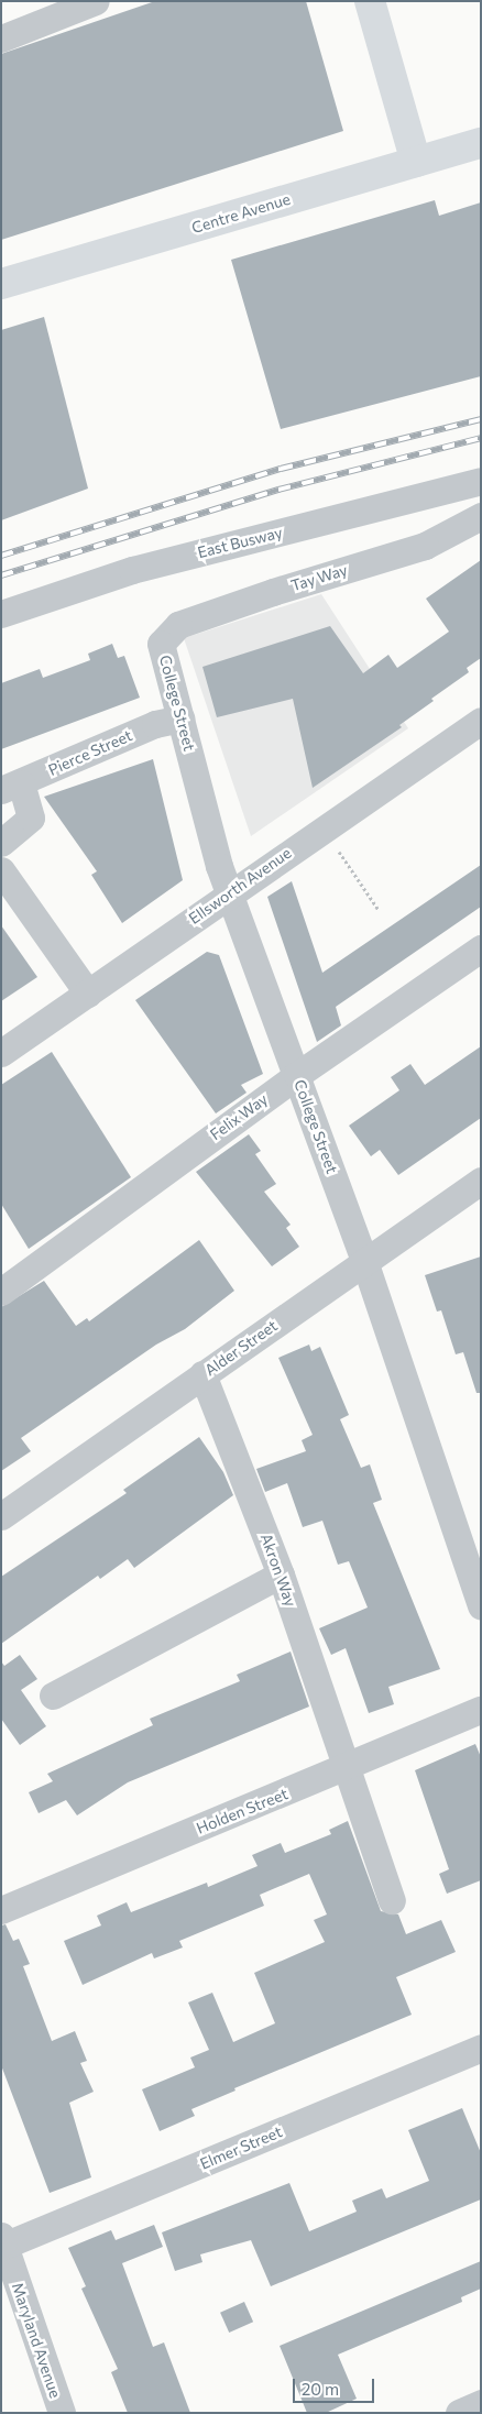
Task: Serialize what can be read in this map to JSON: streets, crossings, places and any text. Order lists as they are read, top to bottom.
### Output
{
  "streets": {
    "main road": ["Centre Avenue"],
    "street": [
      "East Busway",
      "Tay Way",
      "College Street",
      "Pierce Street",
      "Ellsworth Avenue",
      "Felix Way",
      "Alder Street",
      "Akron Way",
      "Holden Street",
      "Elmer Street",
      "Maryland Avenue"
    ]
  },
  "crossings": [
    ["Tay Way", "College Street"],
    ["College Street", "Pierce Street"],
    ["College Street", "Ellsworth Avenue"],
    ["College Street", "Felix Way"],
    ["College Street", "Alder Street"],
    ["Alder Street", "Akron Way"],
    ["Akron Way", "Holden Street"],
    ["Elmer Street", "Maryland Avenue"]
  ],
  "scale_bar": "20 m"
}
